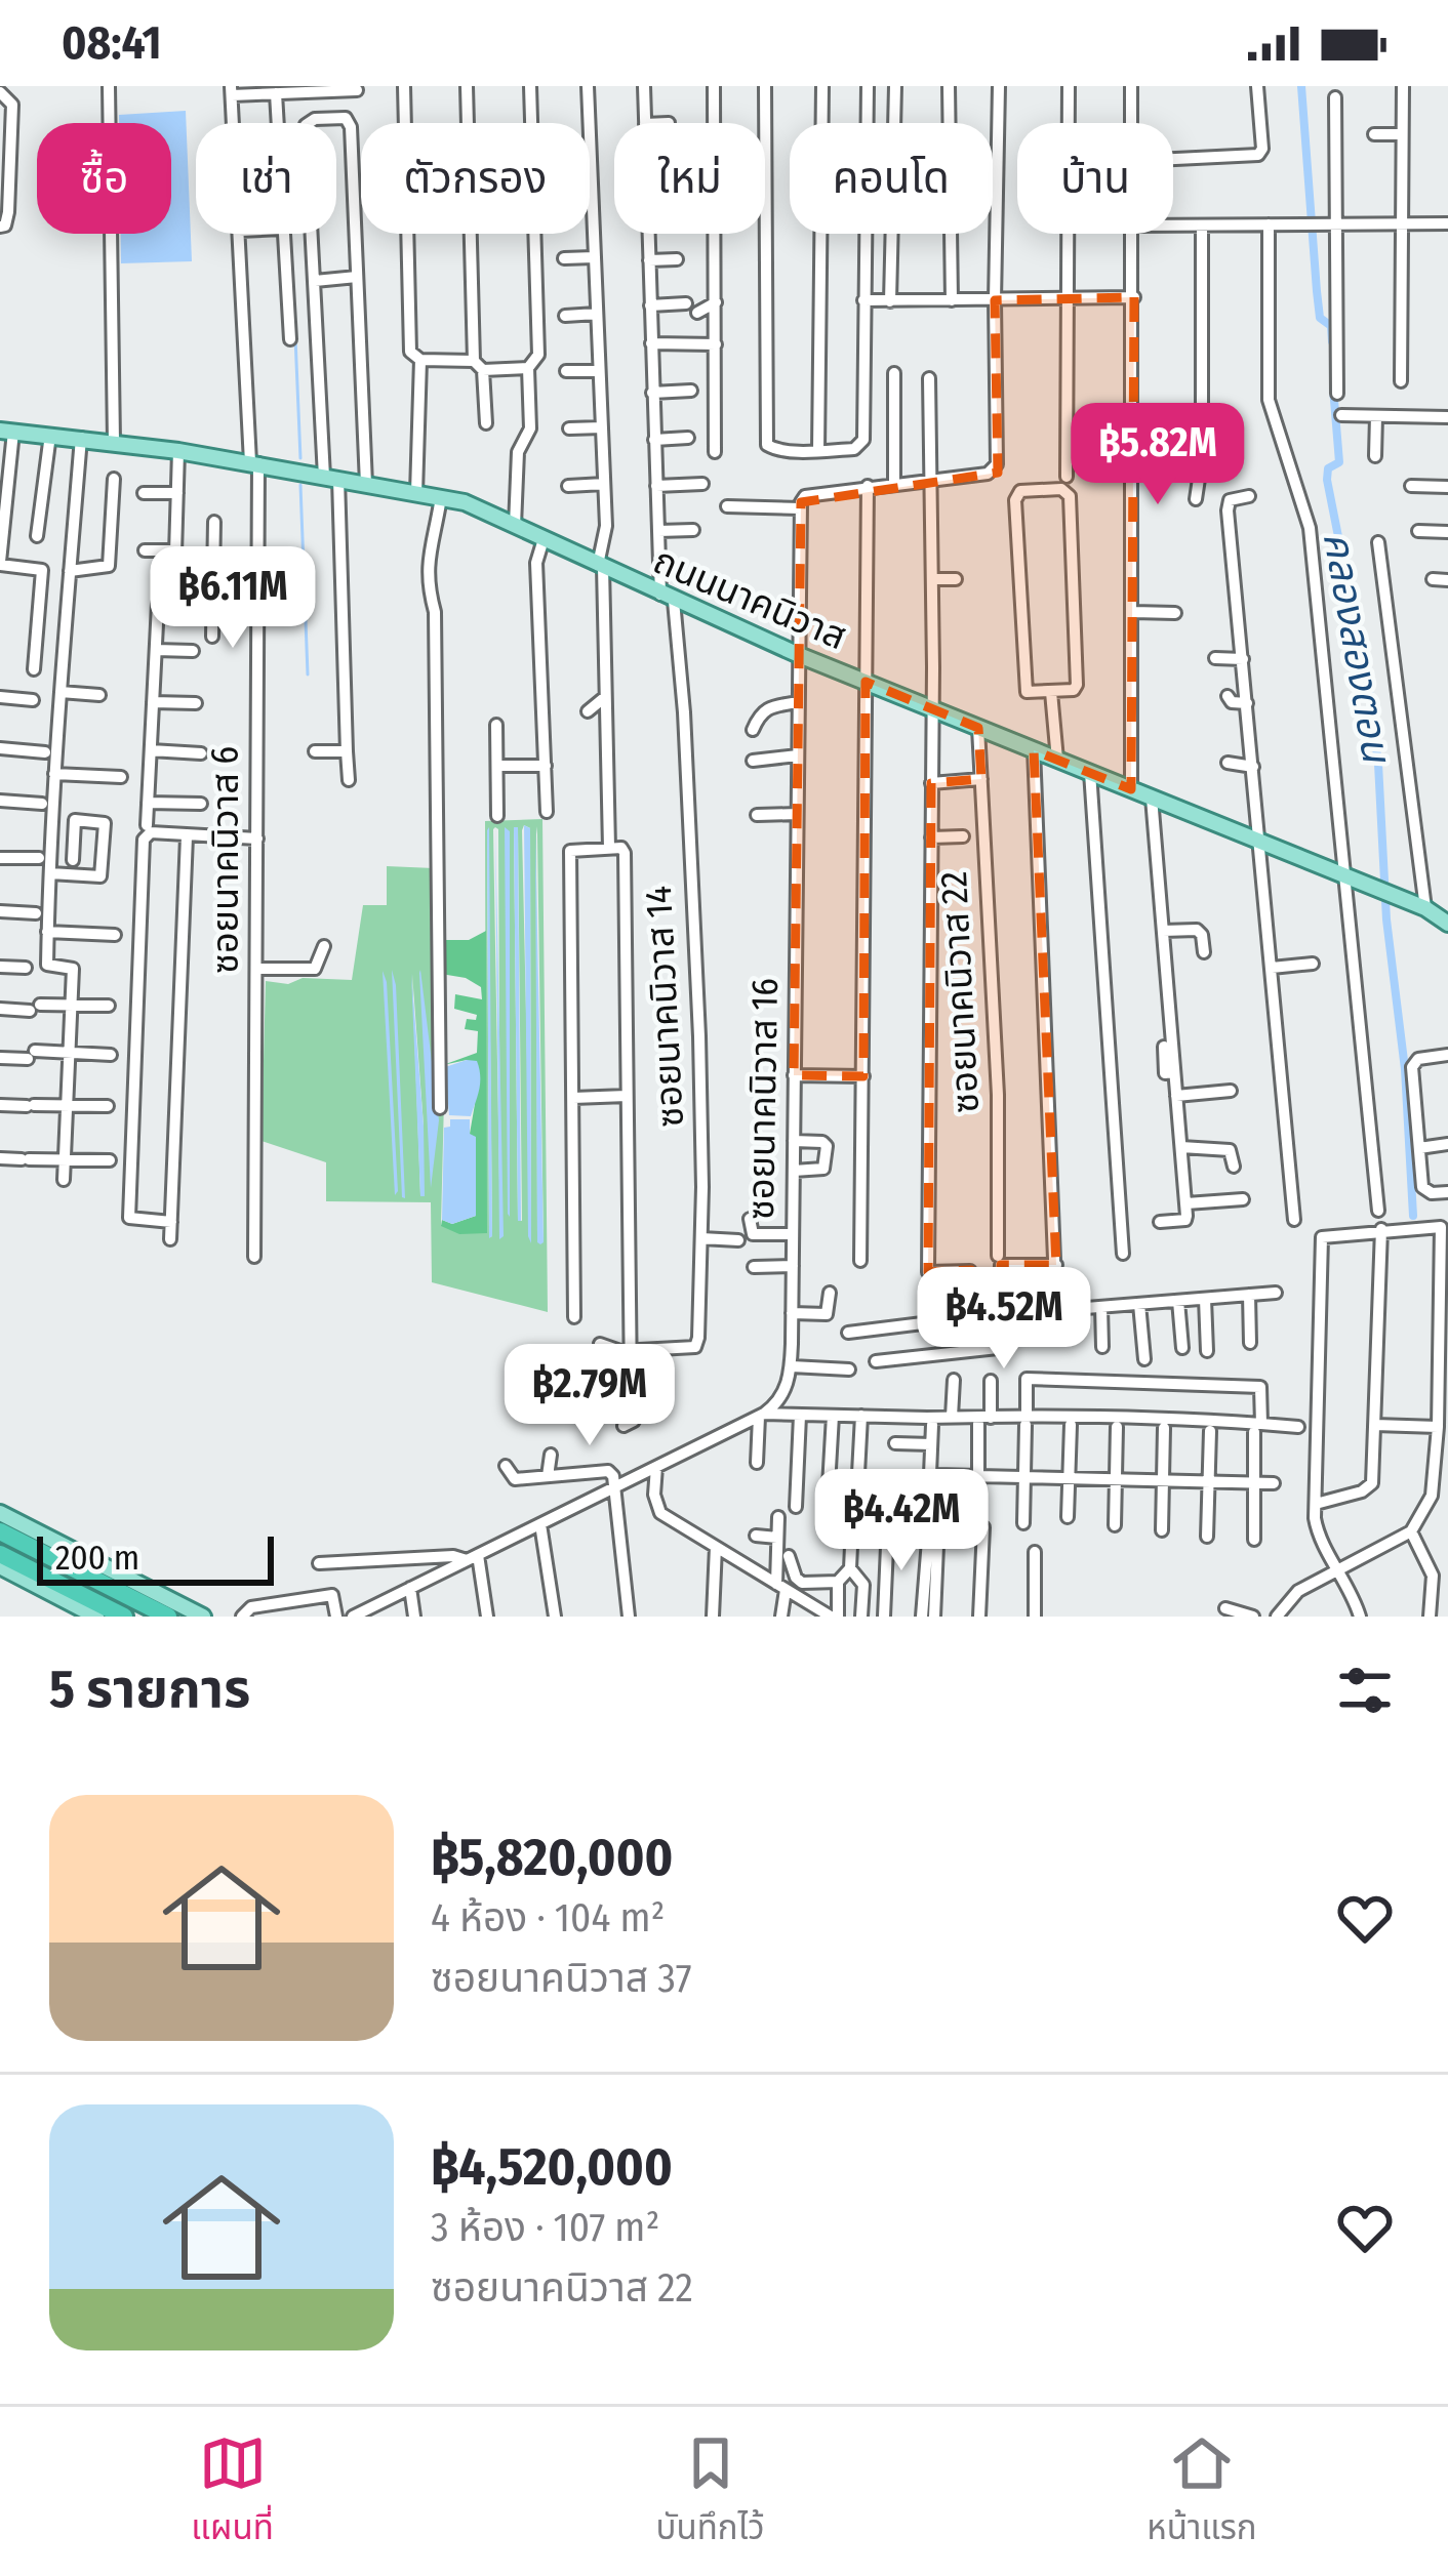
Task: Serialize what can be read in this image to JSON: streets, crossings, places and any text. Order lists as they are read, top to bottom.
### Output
{
  "streets": {
    "main road": ["ถนนนาคนิวาส"],
    "street": [
      "ซอยนาคนิวาส 6",
      "ซอยนาคนิวาส 22",
      "ซอยนาคนิวาส 14",
      "ซอยนาคนิวาส 16"
    ]
  },
  "crossings": [
    ["ถนนนาคนิวาส", "ซอยนาคนิวาส 6"],
    ["ถนนนาคนิวาส", "ซอยนาคนิวาส 22"],
    ["ถนนนาคนิวาส", "ซอยนาคนิวาส 14"],
    ["ถนนนาคนิวาส", "ซอยนาคนิวาส 16"]
  ],
  "water": ["คลองสองตอน"],
  "scale_bar": "200 m",
  "page": {
    "status": "08:41",
    "chip": [
      "ซื้อ",
      "เช่า",
      "ตัวกรอง",
      "ใหม่",
      "คอนโด",
      "บ้าน"
    ],
    "price": [
      "฿5.82M",
      "฿6.11M",
      "฿4.52M",
      "฿2.79M",
      "฿4.42M"
    ],
    "scale": "200 m",
    "heading": "5 รายการ",
    "list": [
      {
        "name": "฿5,820,000",
        "note": "4 ห้อง · 104 m² · ซอยนาคนิวาส 37"
      },
      {
        "name": "฿4,520,000",
        "note": "3 ห้อง · 107 m² · ซอยนาคนิวาส 22"
      }
    ],
    "tabs": ["แผนที่", "บันทึกไว้", "หน้าแรก"]
  }
}
